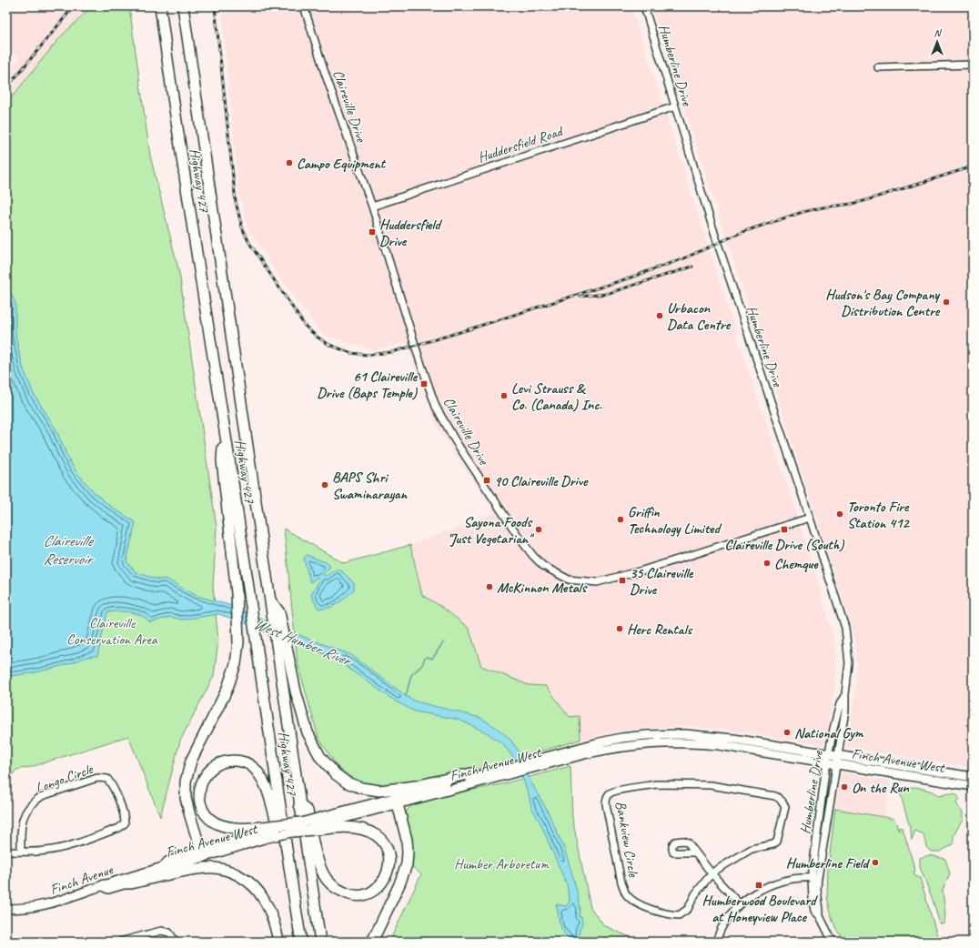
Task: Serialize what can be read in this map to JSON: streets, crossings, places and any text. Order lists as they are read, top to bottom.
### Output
{
  "streets": {
    "highway": ["Highway 427"],
    "main road": ["Finch Avenue West", "Finch Avenue"],
    "street": [
      "Humberline Drive",
      "Claireville Drive",
      "Huddersfield Road",
      "Longo Circle",
      "Bankview Circle"
    ]
  },
  "crossings": [
    ["Humberline Drive", "Claireville Drive"],
    ["Humberline Drive", "Huddersfield Road"],
    ["Humberline Drive", "Finch Avenue West"],
    ["Claireville Drive", "Huddersfield Road"],
    ["Finch Avenue West", "Finch Avenue"]
  ],
  "water": ["Claireville Reservoir", "West Humber River"],
  "parks": ["Claireville Conservation Area", "Humber Arboretum"],
  "places": {
    "other": [
      "Campo Equipment",
      "Hudson's Bay Company Distribution Centre",
      "Urbacon Data Centre",
      "Levi Strauss & Co. (Canada) Inc.",
      "BAPS Shri Swaminarayan",
      "Toronto Fire Station 412",
      "Griffin Technology Limited",
      "Sayona Foods \"Just Vegetarian\"",
      "Chemque",
      "McKinnon Metals",
      "Herc Rentals",
      "National Gym",
      "On the Run",
      "Humberline Field"
    ],
    "transit": [
      "Huddersfield Drive",
      "61 Claireville Drive (Baps Temple)",
      "90 Claireville Drive",
      "Claireville Drive (South)",
      "35 Claireville Drive",
      "Humberwood Boulevard at Honeyview Place"
    ]
  },
  "north": "top"
}
